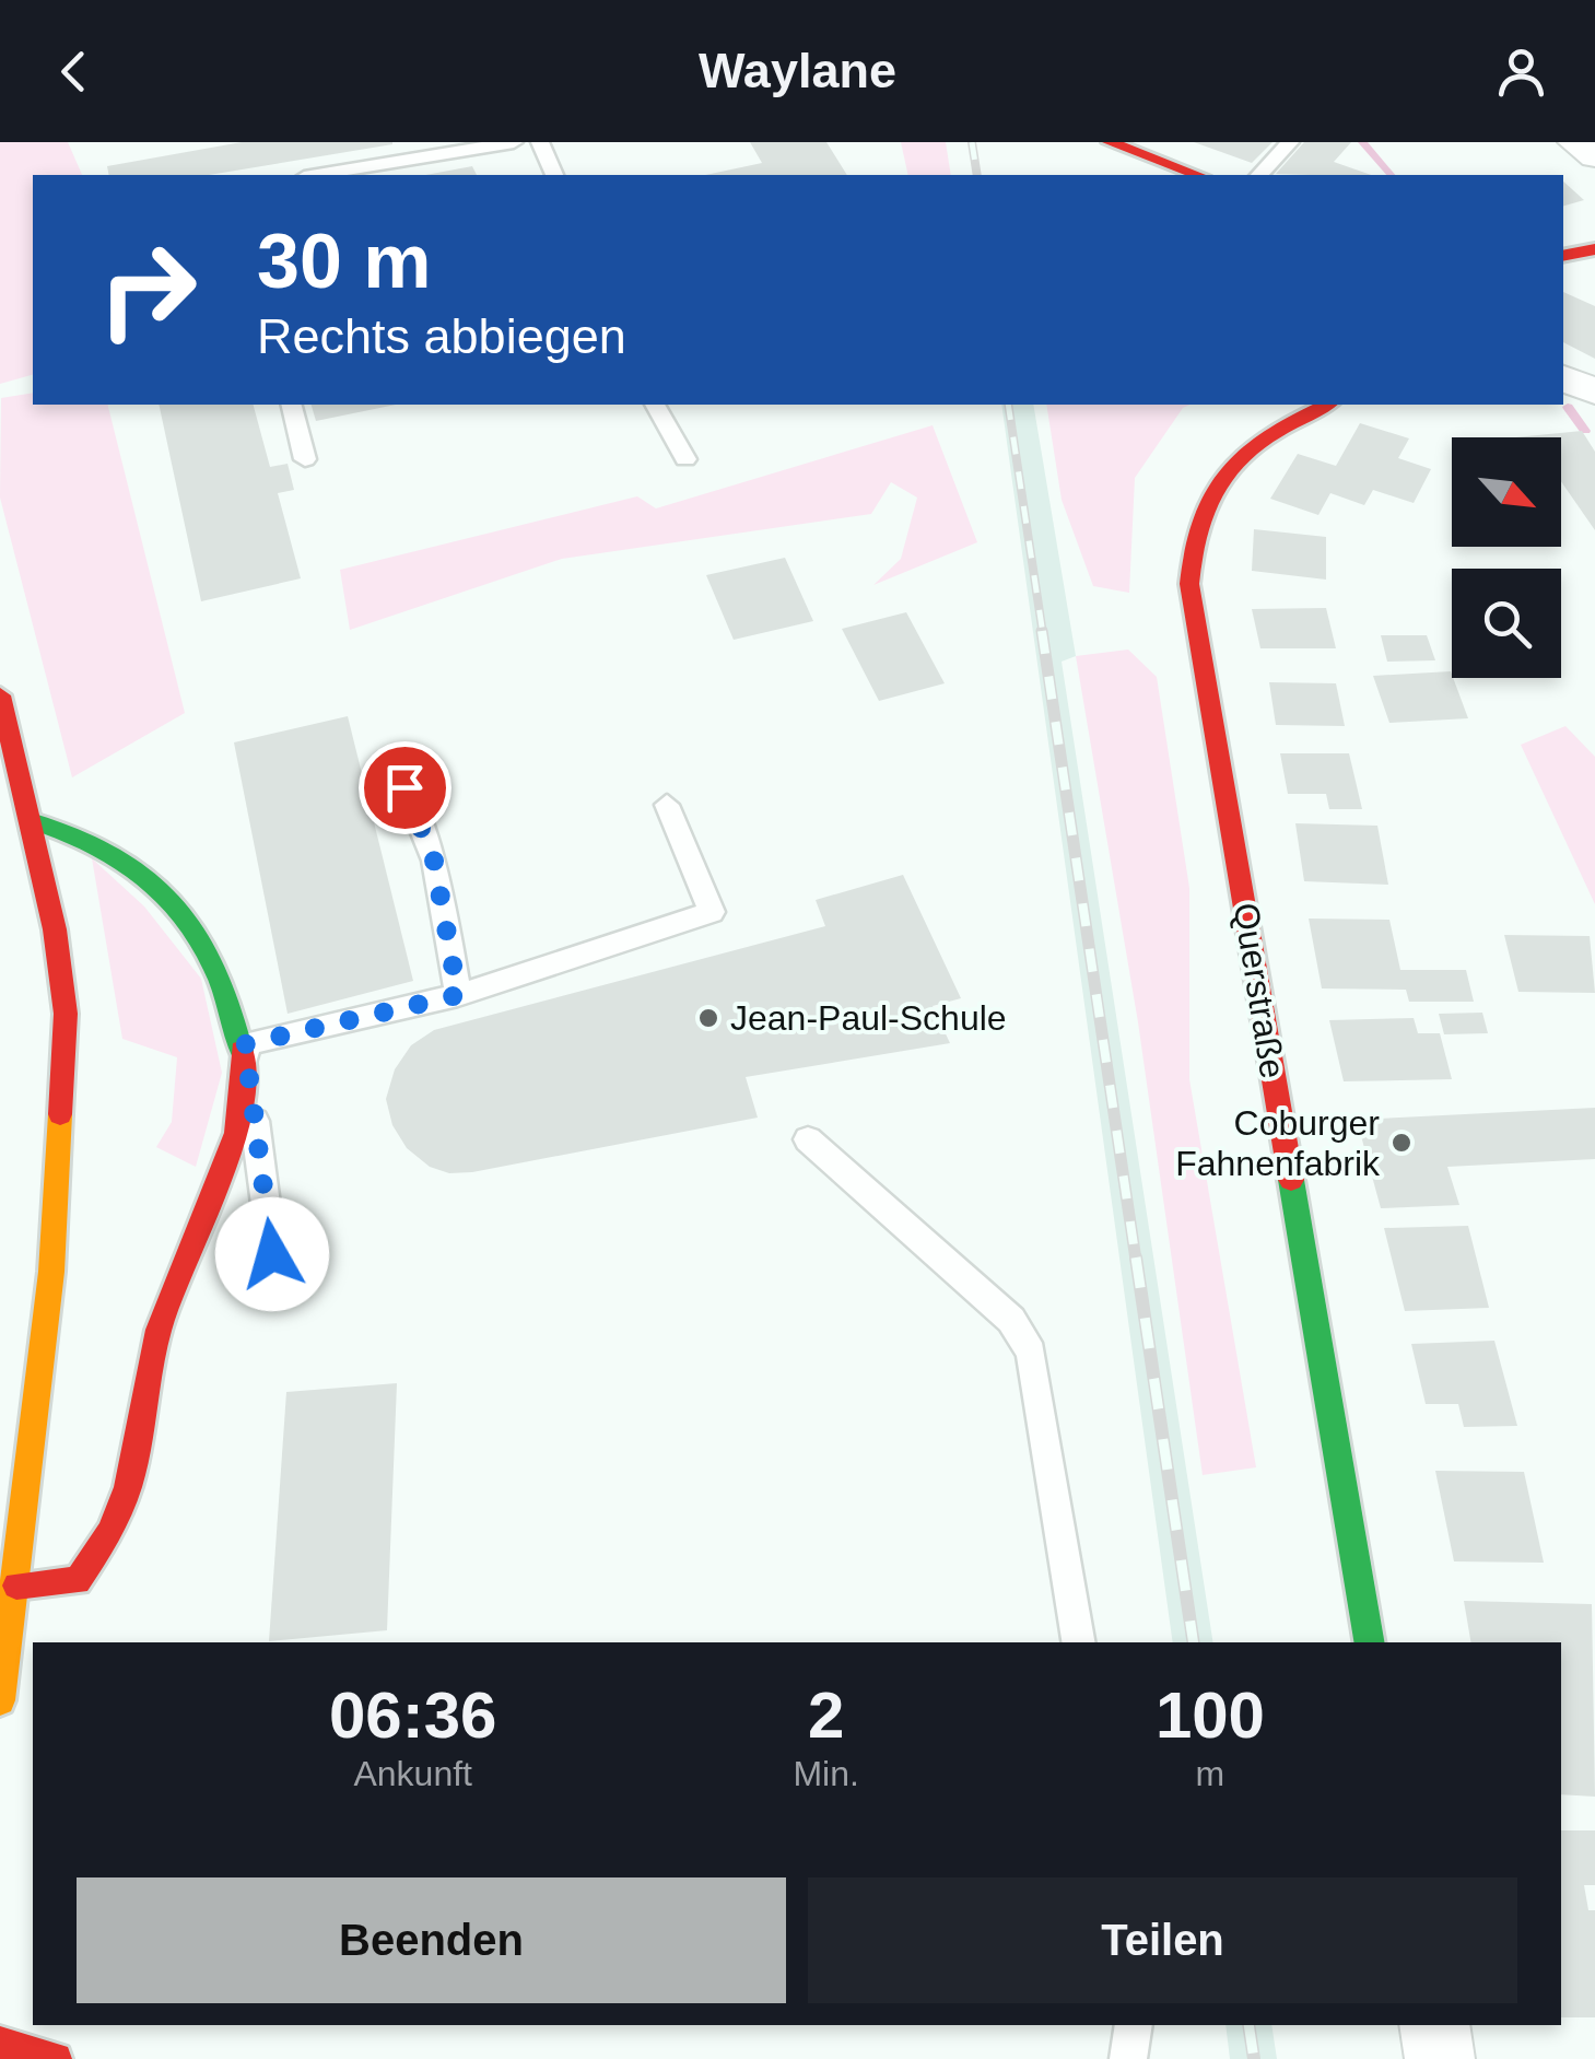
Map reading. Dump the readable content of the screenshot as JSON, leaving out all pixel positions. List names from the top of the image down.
{
  "streets": {
    "street": ["Querstraße"]
  },
  "places": ["Jean-Paul-Schule", "Coburger Fahnenfabrik"],
  "north": "bottom right",
  "page": {
    "header": "Waylane",
    "turn": ["30 m", "Rechts abbiegen"],
    "eta": [
      "06:36",
      "Ankunft",
      "2",
      "Min.",
      "100",
      "m"
    ],
    "buttons": ["Beenden", "Teilen"]
  }
}
